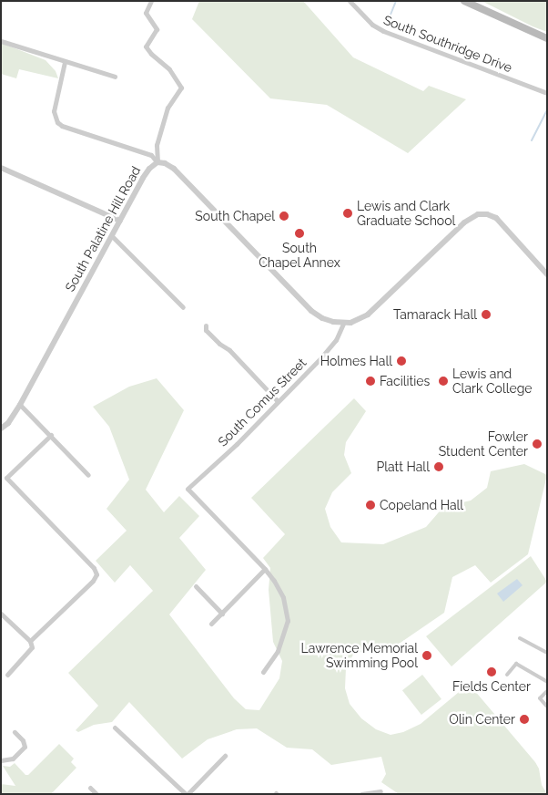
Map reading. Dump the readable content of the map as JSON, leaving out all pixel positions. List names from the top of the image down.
{
  "streets": {
    "street": ["South Southridge Drive", "South Palatine Hill Road", "South Comus Street"]
  },
  "crossings": [
    ["South Palatine Hill Road", "South Comus Street"]
  ],
  "places": [
    "Lewis and Clark Graduate School",
    "South Chapel",
    "South Chapel Annex",
    "Tamarack Hall",
    "Holmes Hall",
    "Facilities",
    "Lewis and Clark College",
    "Fowler Student Center",
    "Platt Hall",
    "Copeland Hall",
    "Lawrence Memorial Swimming Pool",
    "Fields Center",
    "Olin Center"
  ]
}
